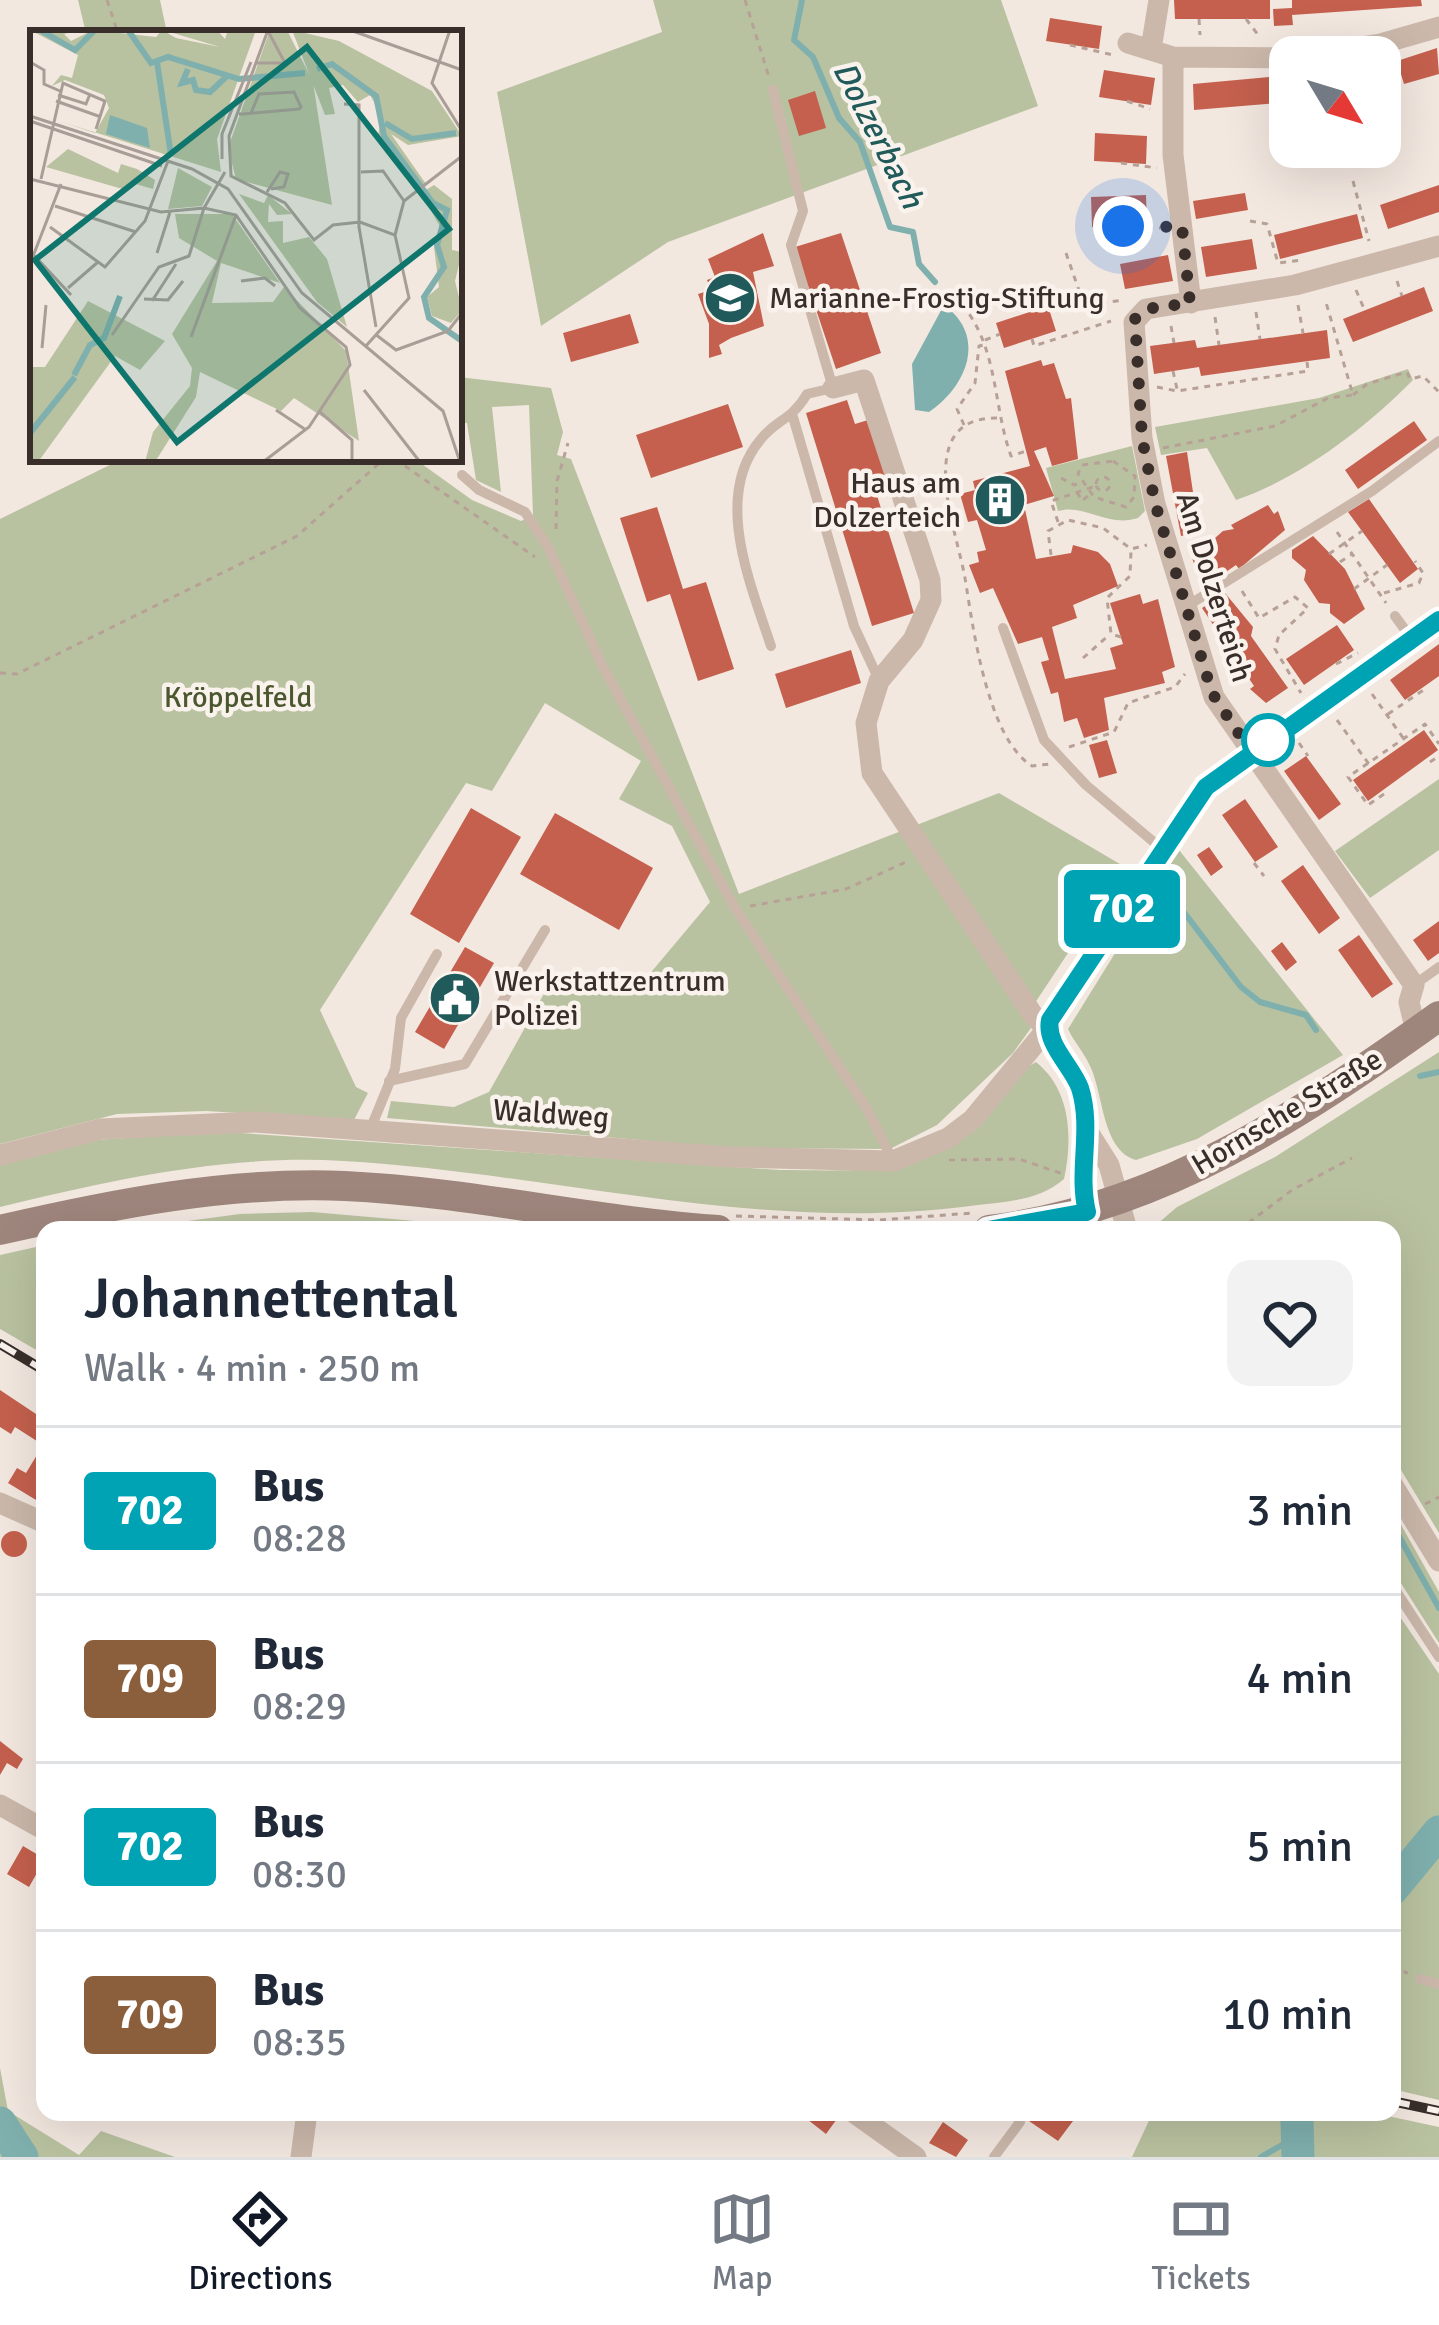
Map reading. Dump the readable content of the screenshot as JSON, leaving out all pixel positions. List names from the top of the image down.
{
  "streets": {
    "main road": ["Hornsche Straße"],
    "street": ["Am Dolzerteich", "Waldweg"]
  },
  "crossings": [
    ["Am Dolzerteich", "Waldweg"]
  ],
  "water": ["Dolzerbach"],
  "parks": ["Kröppelfeld"],
  "places": {
    "school or university": ["Marianne-Frostig-Stiftung"],
    "building": ["Haus am Dolzerteich"],
    "public building": ["Werkstattzentrum Polizei"]
  },
  "lines": ["bus line 702"],
  "north": "bottom right",
  "page": {
    "on_map": "702",
    "heading": ["Johannettental", "Walk · 4 min · 250 m"],
    "list": [
      {
        "mark": "702",
        "name": "Bus",
        "note": "08:28",
        "value": "3 min"
      },
      {
        "mark": "709",
        "name": "Bus",
        "note": "08:29",
        "value": "4 min"
      },
      {
        "mark": "702",
        "name": "Bus",
        "note": "08:30",
        "value": "5 min"
      },
      {
        "mark": "709",
        "name": "Bus",
        "note": "08:35",
        "value": "10 min"
      }
    ],
    "tabs": ["Directions", "Map", "Tickets"]
  }
}
